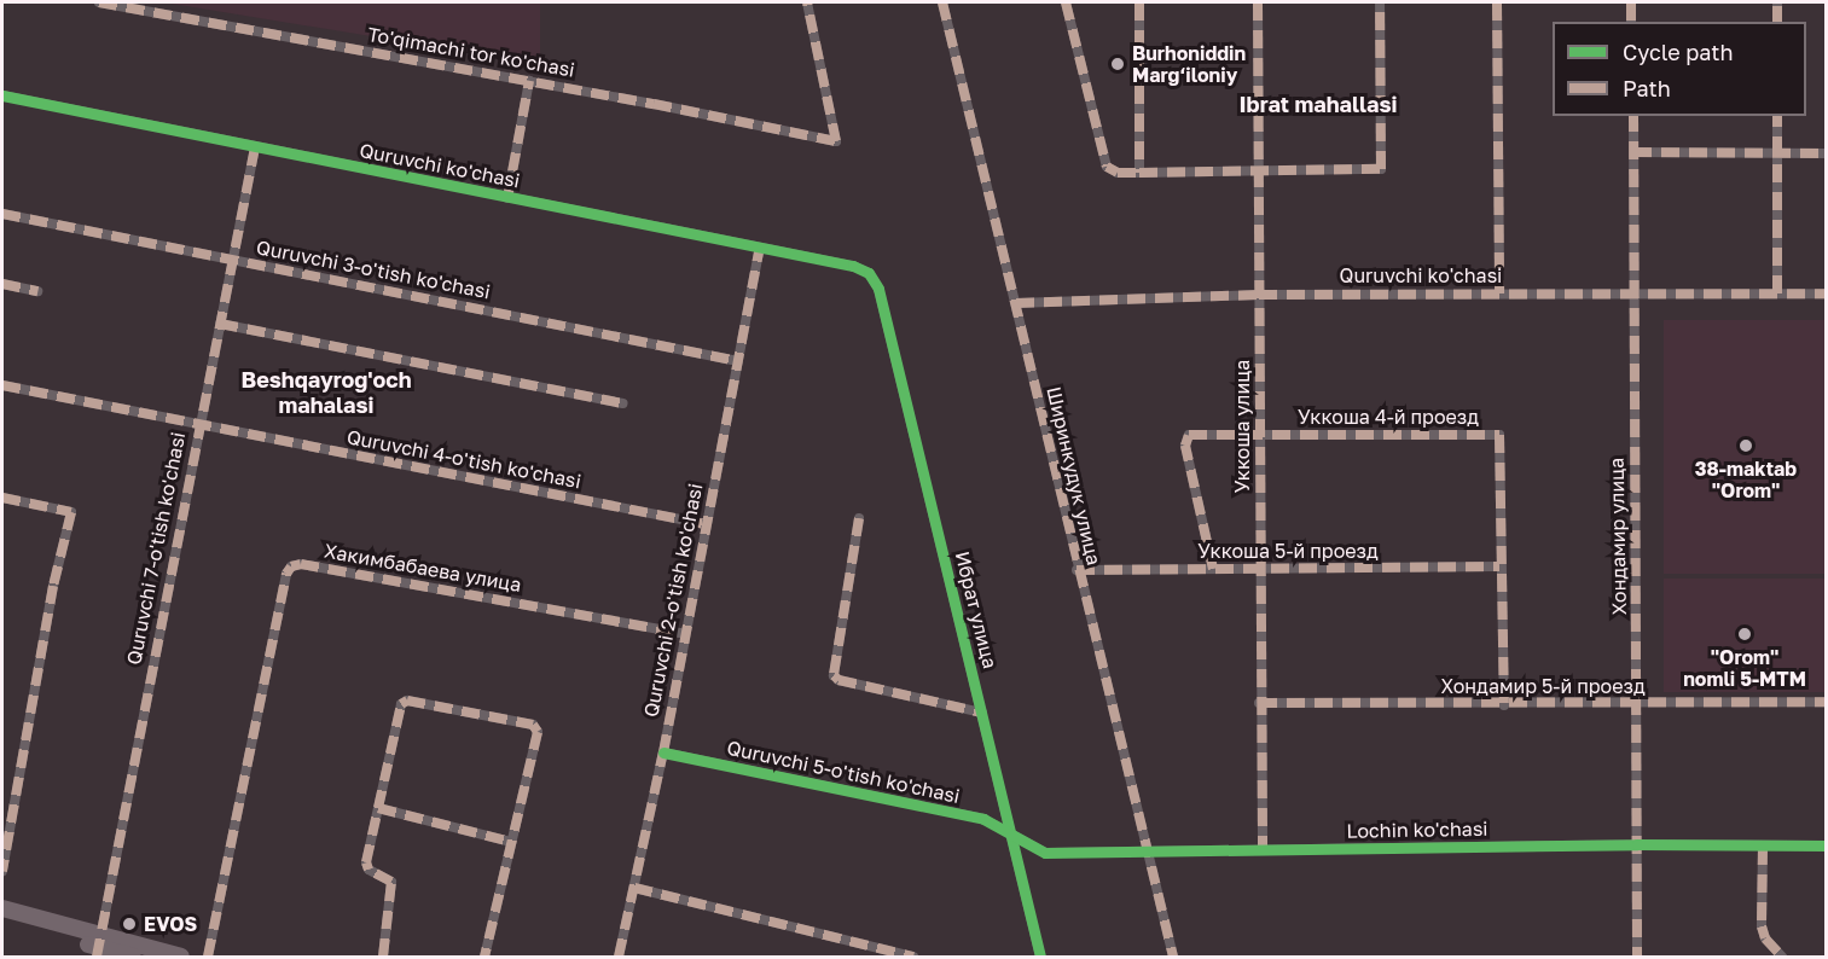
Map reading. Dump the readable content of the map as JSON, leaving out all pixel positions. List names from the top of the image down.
{
  "streets": {
    "street": [
      "To'qimachi tor ko'chasi",
      "Quruvchi ko'chasi",
      "Quruvchi 3-o'tish ko'chasi",
      "Уккоша 4-й проезд",
      "Уккоша улица",
      "Quruvchi 4-o'tish ko'chasi",
      "Ширинкудук улица",
      "Хондамир улица",
      "Quruvchi 7-o'tish ko'chasi",
      "Уккоша 5-й проезд",
      "Хакимбабаева улица",
      "Quruvchi 2-o'tish ko'chasi",
      "Ибрат улица",
      "Хондамир 5-й проезд",
      "Quruvchi 5-o'tish ko'chasi",
      "Lochin ko'chasi"
    ]
  },
  "crossings": [
    ["Quruvchi ko'chasi", "Уккоша улица"],
    ["Quruvchi ko'chasi", "Ширинкудук улица"],
    ["Quruvchi ko'chasi", "Хондамир улица"],
    ["Quruvchi ko'chasi", "Quruvchi 7-o'tish ko'chasi"],
    ["Quruvchi ko'chasi", "Quruvchi 2-o'tish ko'chasi"],
    ["Quruvchi ko'chasi", "Ибрат улица"],
    ["Quruvchi 3-o'tish ko'chasi", "Quruvchi 7-o'tish ko'chasi"],
    ["Quruvchi 3-o'tish ko'chasi", "Quruvchi 2-o'tish ko'chasi"],
    ["Уккоша 4-й проезд", "Уккоша улица"],
    ["Уккоша 4-й проезд", "Уккоша 5-й проезд"],
    ["Уккоша 4-й проезд", "Хондамир 5-й проезд"],
    ["Уккоша улица", "Уккоша 5-й проезд"],
    ["Уккоша улица", "Хондамир 5-й проезд"],
    ["Уккоша улица", "Lochin ko'chasi"],
    ["Quruvchi 4-o'tish ko'chasi", "Quruvchi 7-o'tish ko'chasi"],
    ["Quruvchi 4-o'tish ko'chasi", "Quruvchi 2-o'tish ko'chasi"],
    ["Ширинкудук улица", "Уккоша 5-й проезд"],
    ["Ширинкудук улица", "Lochin ko'chasi"],
    ["Хондамир улица", "Хондамир 5-й проезд"],
    ["Хондамир улица", "Lochin ko'chasi"],
    ["Хакимбабаева улица", "Quruvchi 2-o'tish ko'chasi"],
    ["Quruvchi 2-o'tish ko'chasi", "Quruvchi 5-o'tish ko'chasi"],
    ["Ибрат улица", "Quruvchi 5-o'tish ko'chasi"],
    ["Ибрат улица", "Lochin ko'chasi"],
    ["Quruvchi 5-o'tish ko'chasi", "Lochin ko'chasi"]
  ],
  "districts": ["Ibrat mahallasi", "Beshqayrog'och mahalasi"],
  "places": [
    "Burhoniddin Marg‘iloniy",
    "38-maktab \"Orom\"",
    "\"Orom\" nomli 5-MTM",
    "EVOS"
  ],
  "legend": ["Cycle path", "Path"]
}
